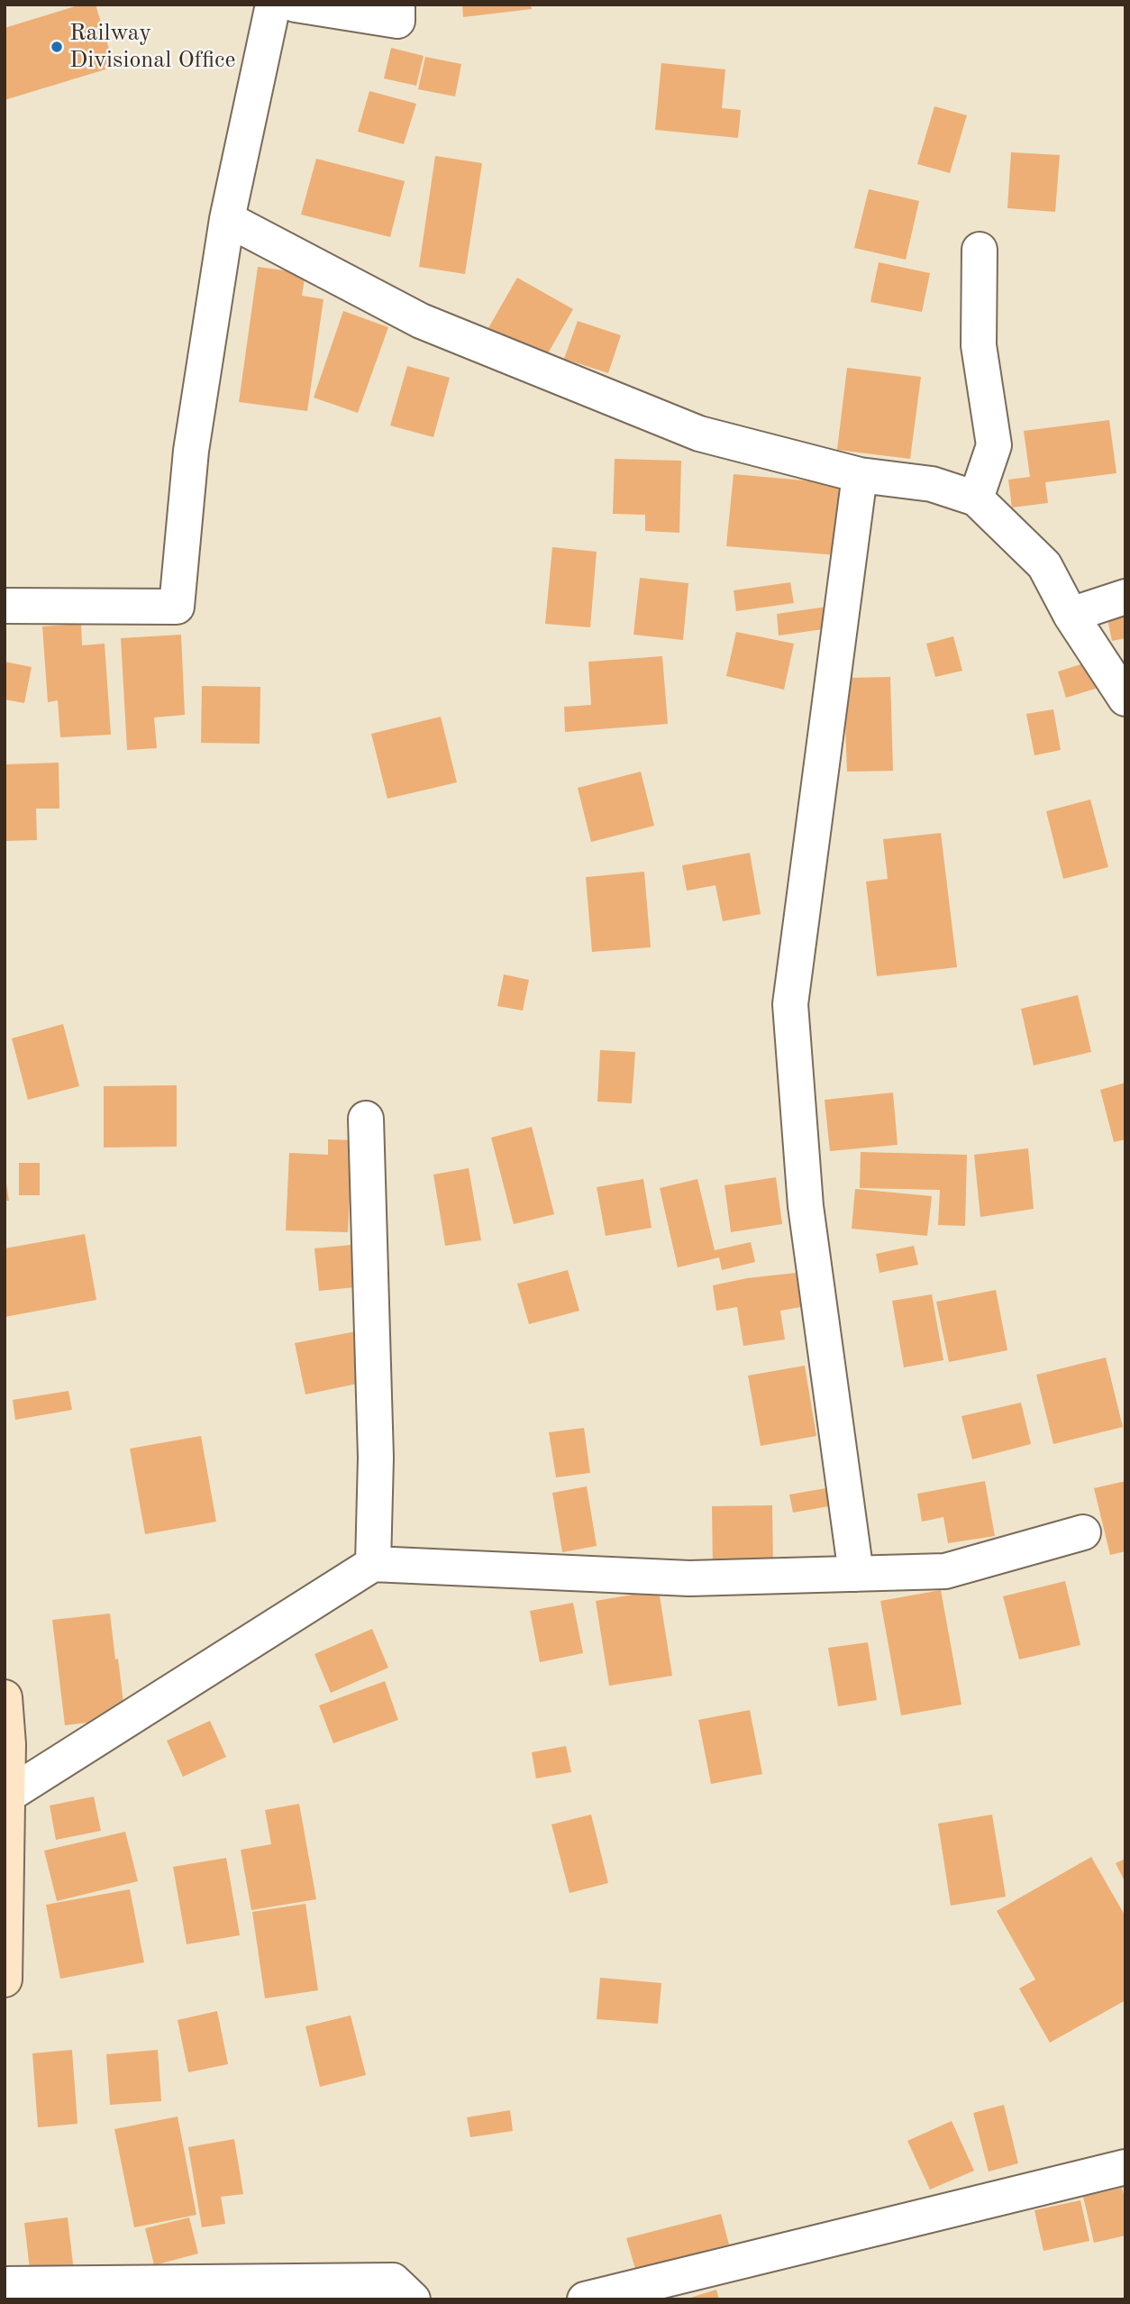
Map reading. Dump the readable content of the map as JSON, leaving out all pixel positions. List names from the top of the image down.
{
  "places": ["Railway Divisional Office"]
}
